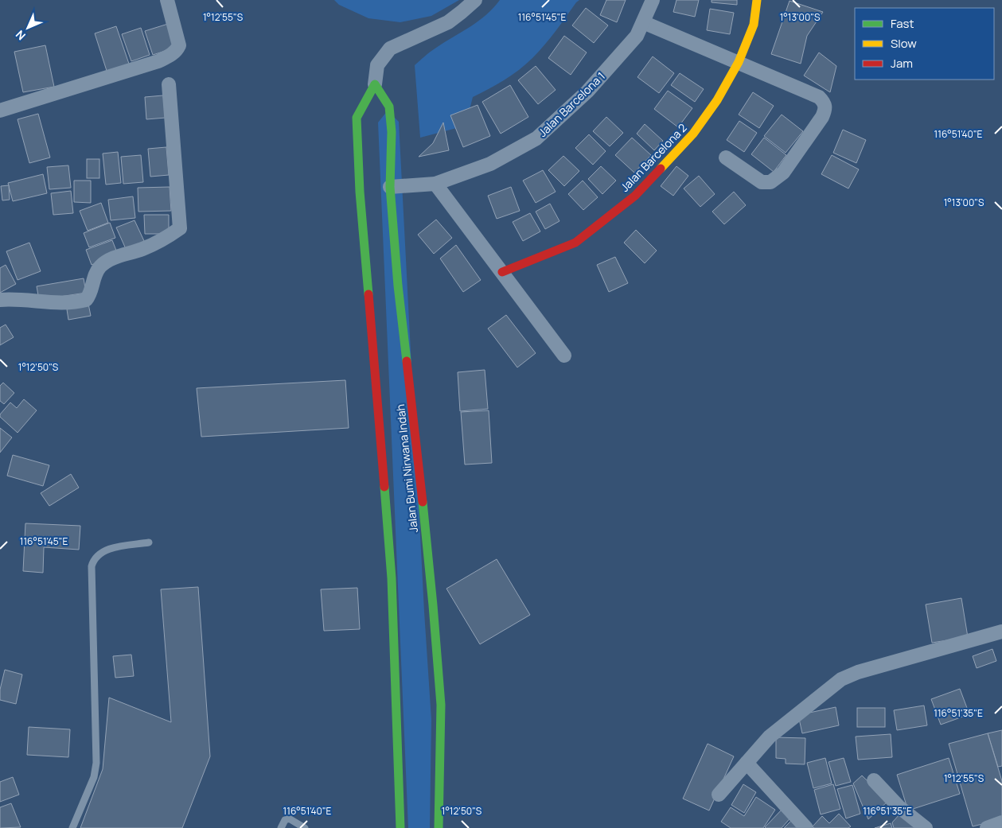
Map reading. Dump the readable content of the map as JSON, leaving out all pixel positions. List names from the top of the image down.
{
  "streets": {
    "street": ["Jalan Barcelona 1", "Jalan Barcelona 2", "Jalan Bumi Nirwana Indah"]
  },
  "crossings": [
    ["Jalan Barcelona 1", "Jalan Bumi Nirwana Indah"]
  ],
  "legend": ["Fast", "Slow", "Jam"],
  "north": "bottom left",
  "coordinates": [
    "1°12'55\"S",
    "116°51'45\"E",
    "1°13'00\"S",
    "116°51'40\"E",
    "1°12'50\"S",
    "116°51'35\"E"
  ]
}
